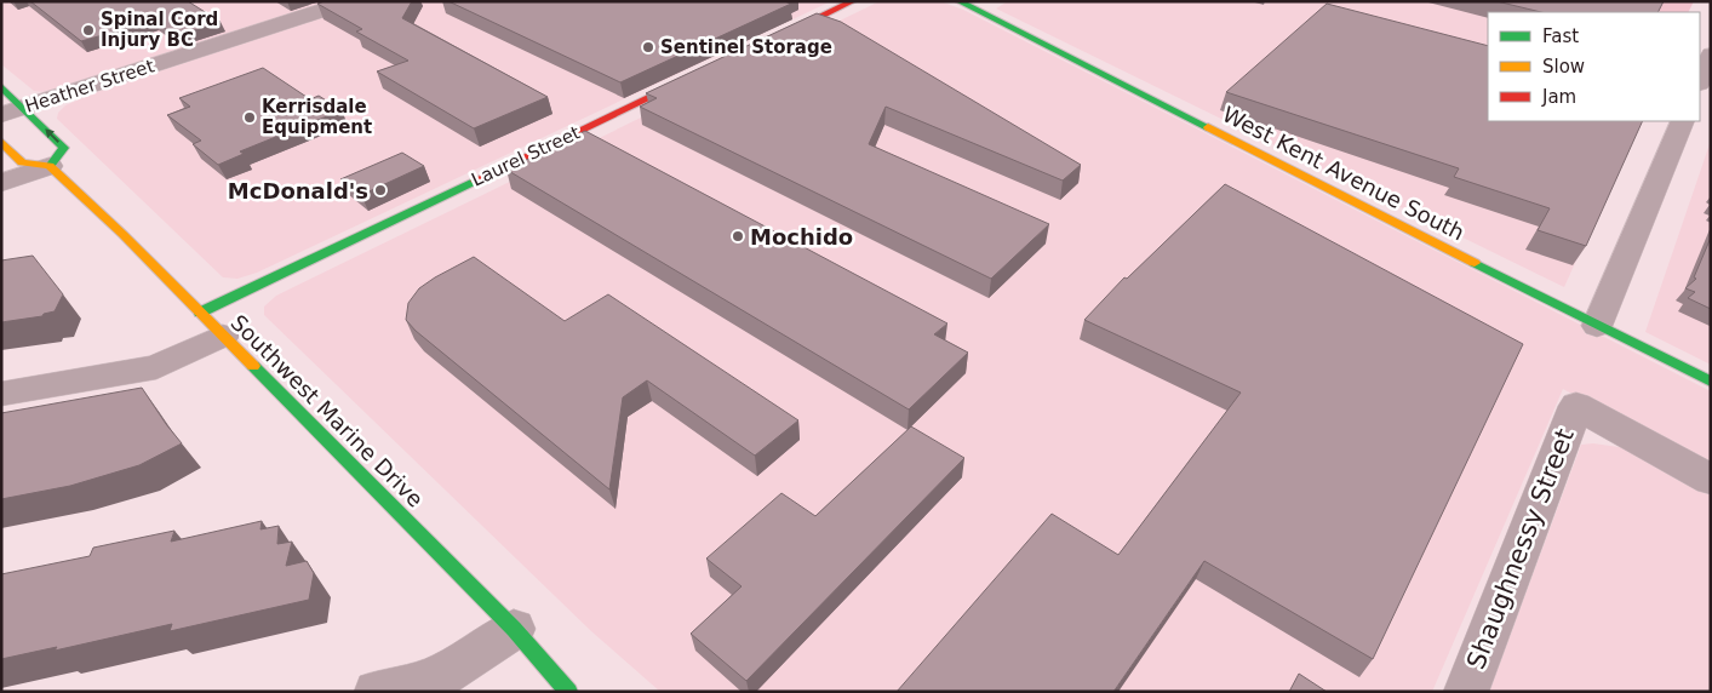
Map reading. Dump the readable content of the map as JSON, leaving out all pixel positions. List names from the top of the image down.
{
  "streets": {
    "street": [
      "Heather Street",
      "Laurel Street",
      "West Kent Avenue South",
      "Southwest Marine Drive",
      "Shaughnessy Street"
    ]
  },
  "crossings": [
    ["Laurel Street", "Southwest Marine Drive"]
  ],
  "places": [
    "Spinal Cord Injury BC",
    "Sentinel Storage",
    "Kerrisdale Equipment",
    "McDonald's",
    "Mochido"
  ],
  "legend": ["Fast", "Slow", "Jam"]
}
